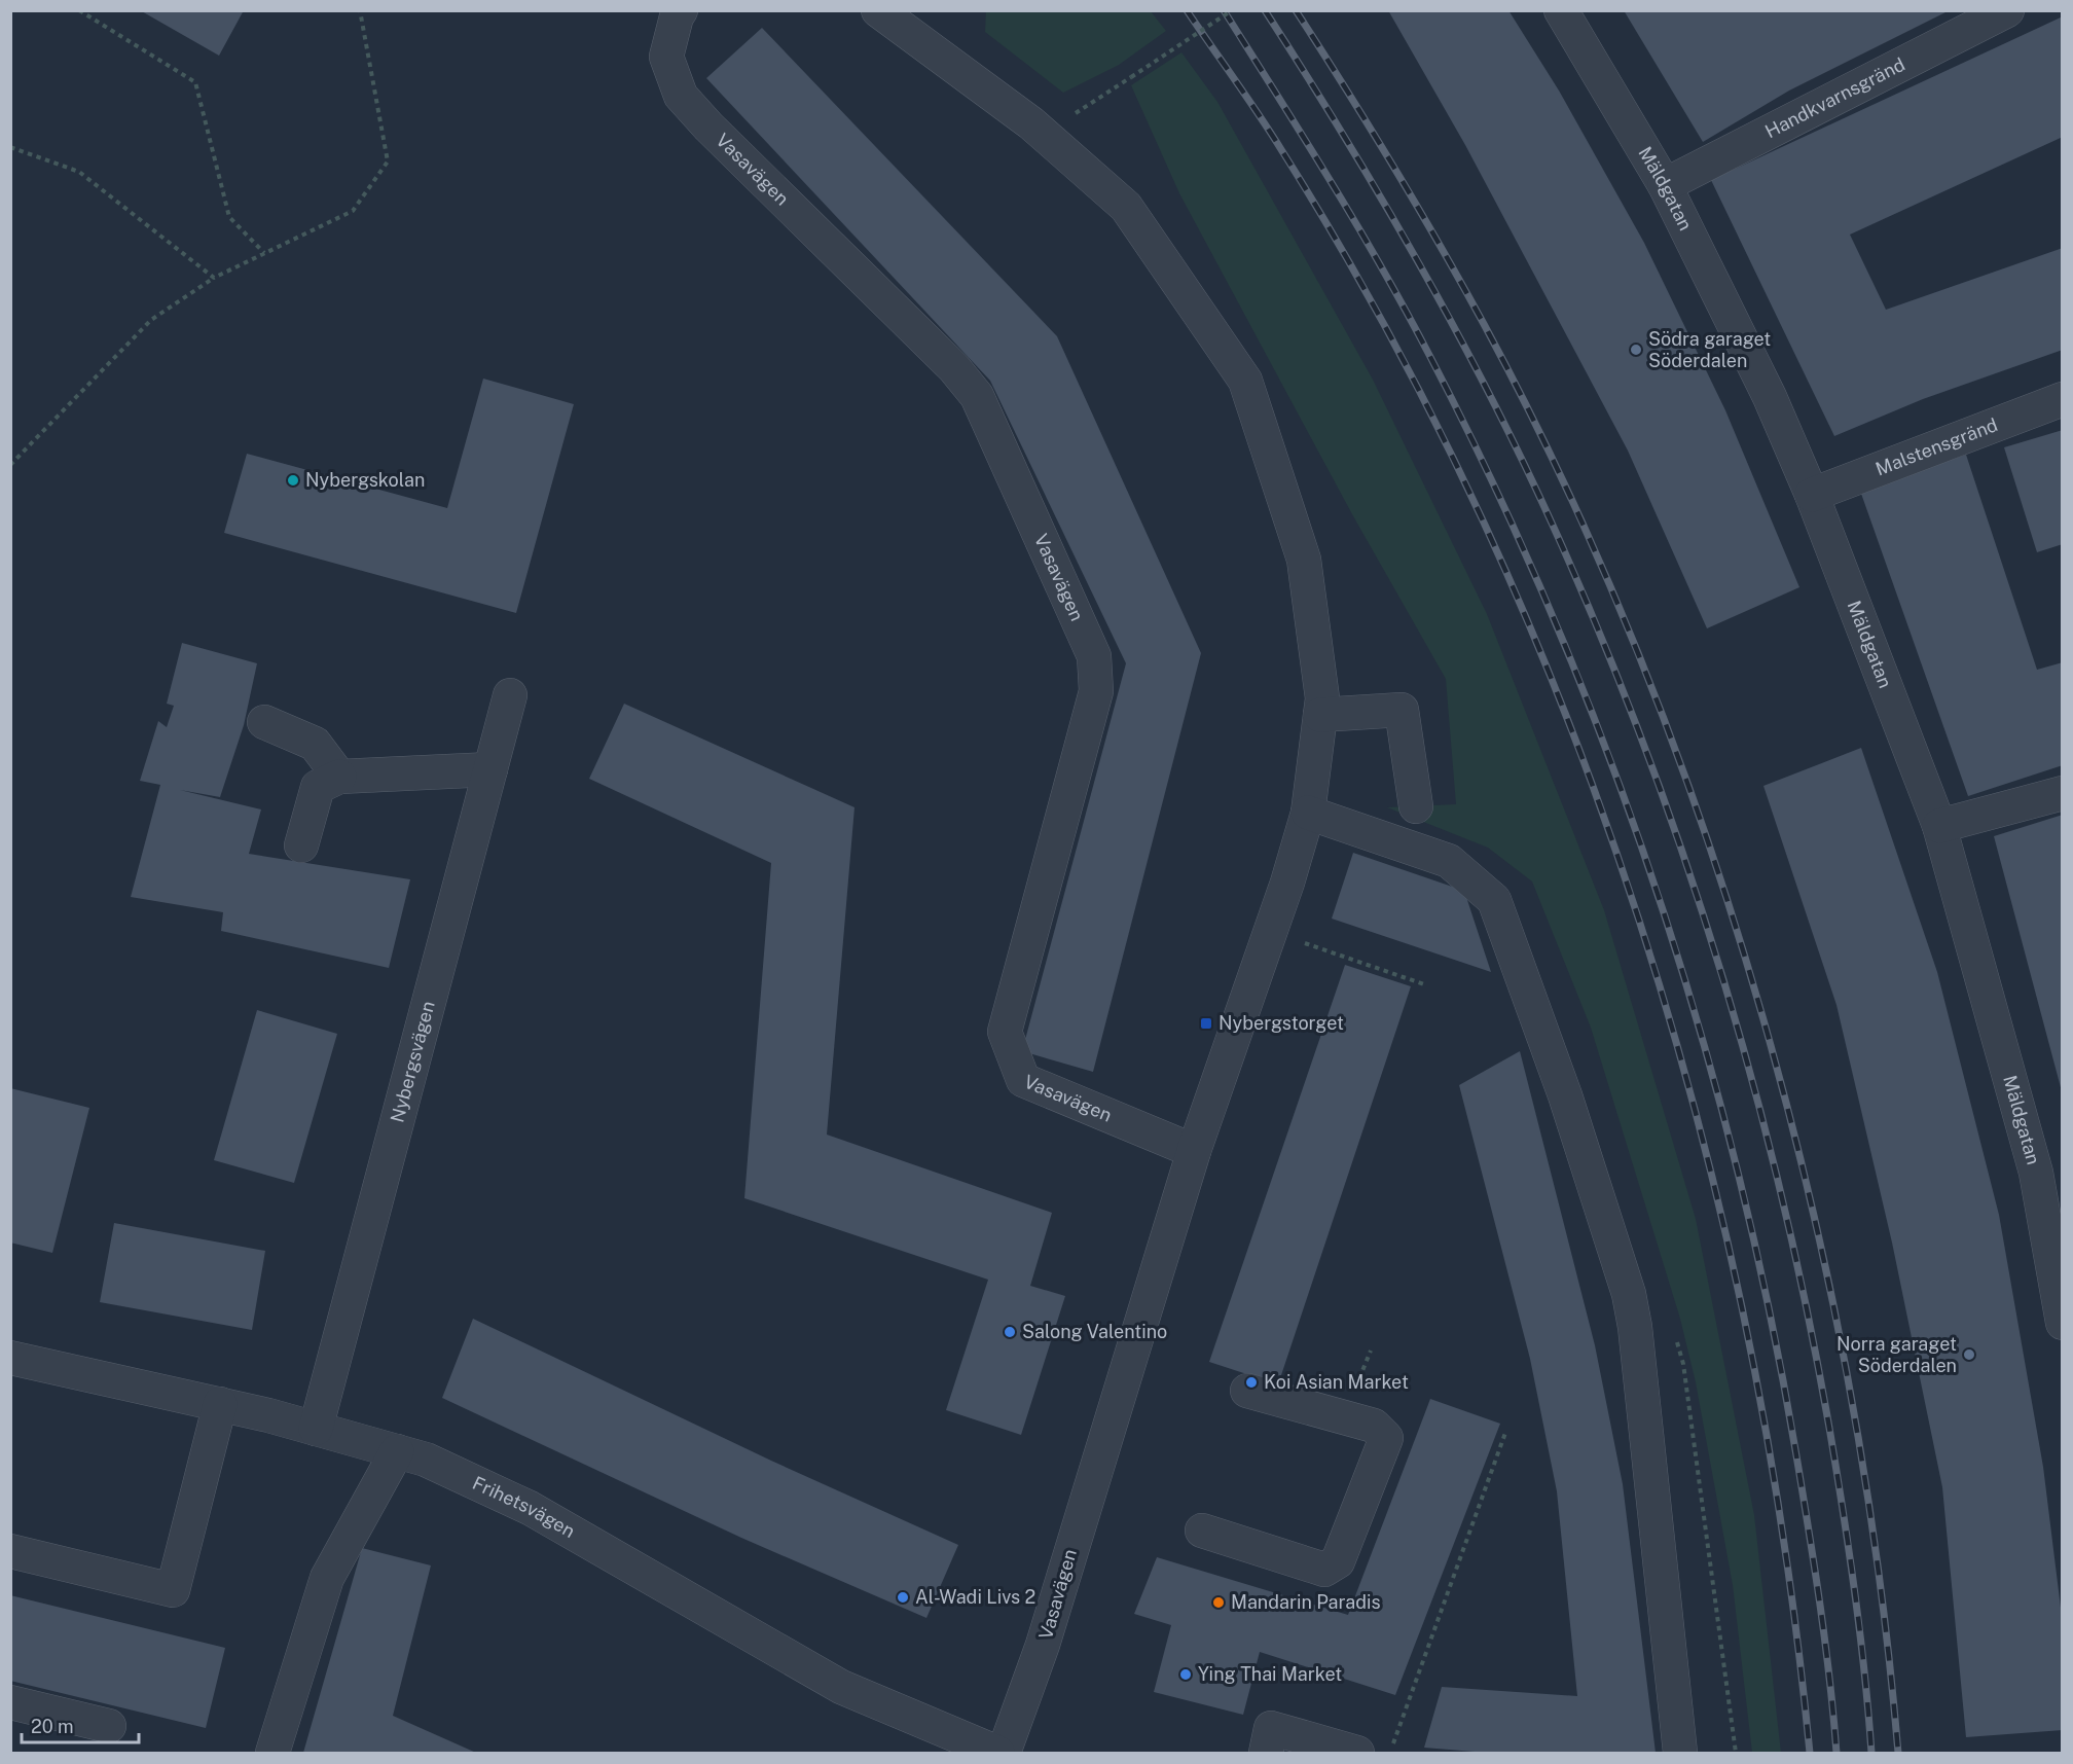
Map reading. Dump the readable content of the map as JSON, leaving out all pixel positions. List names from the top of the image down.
{
  "streets": {
    "street": [
      "Handkvarnsgränd",
      "Vasavägen",
      "Mäldgatan",
      "Malstensgränd",
      "Nybergsvägen",
      "Frihetsvägen"
    ]
  },
  "crossings": [
    ["Handkvarnsgränd", "Mäldgatan"],
    ["Mäldgatan", "Malstensgränd"],
    ["Nybergsvägen", "Frihetsvägen"]
  ],
  "places": {
    "other": [
      "Södra garaget Söderdalen",
      "Nybergskolan",
      "Salong Valentino",
      "Norra garaget Söderdalen",
      "Koi Asian Market",
      "Al-Wadi Livs 2",
      "Mandarin Paradis",
      "Ying Thai Market"
    ],
    "transit": ["Nybergstorget"]
  },
  "scale_bar": "20 m"
}
